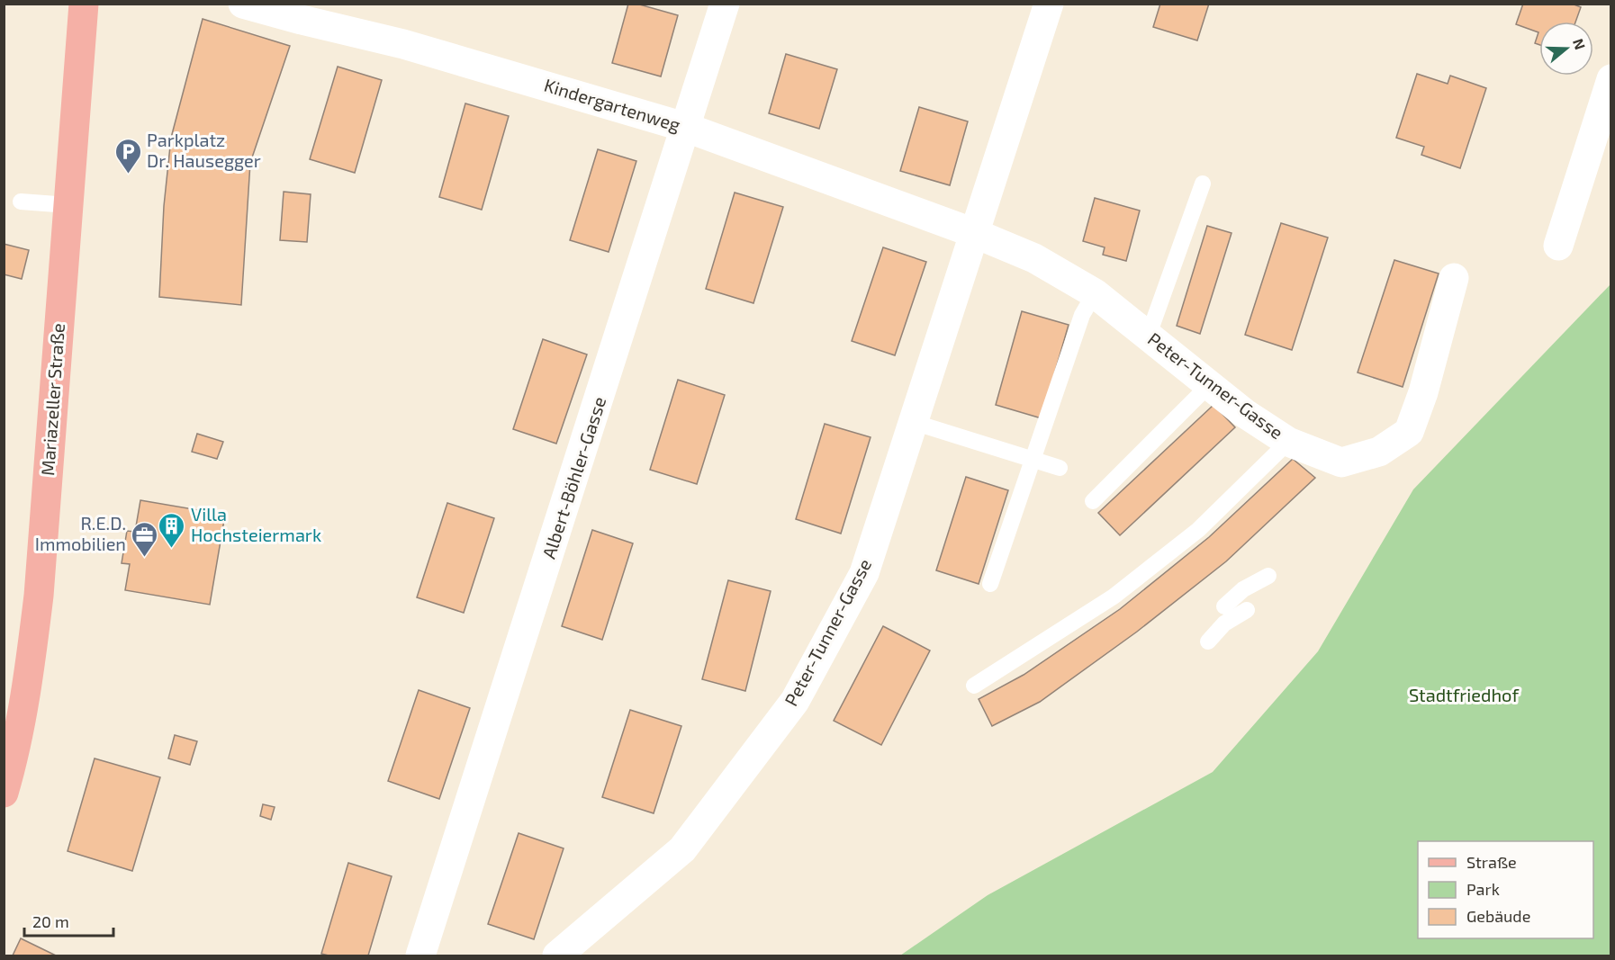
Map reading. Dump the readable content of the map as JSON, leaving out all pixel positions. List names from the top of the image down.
{
  "streets": {
    "main road": ["Mariazeller Straße"],
    "street": ["Kindergartenweg", "Peter-Tunner-Gasse", "Albert-Böhler-Gasse"]
  },
  "crossings": [
    ["Kindergartenweg", "Peter-Tunner-Gasse"],
    ["Kindergartenweg", "Albert-Böhler-Gasse"]
  ],
  "parks": ["Stadtfriedhof"],
  "places": {
    "parking": ["Parkplatz Dr. Hausegger"],
    "building": ["Villa Hochsteiermark"],
    "office": ["R.E.D. Immobilien"]
  },
  "legend": ["Straße", "Park", "Gebäude"],
  "scale_bar": "20 m",
  "north": "right"
}
